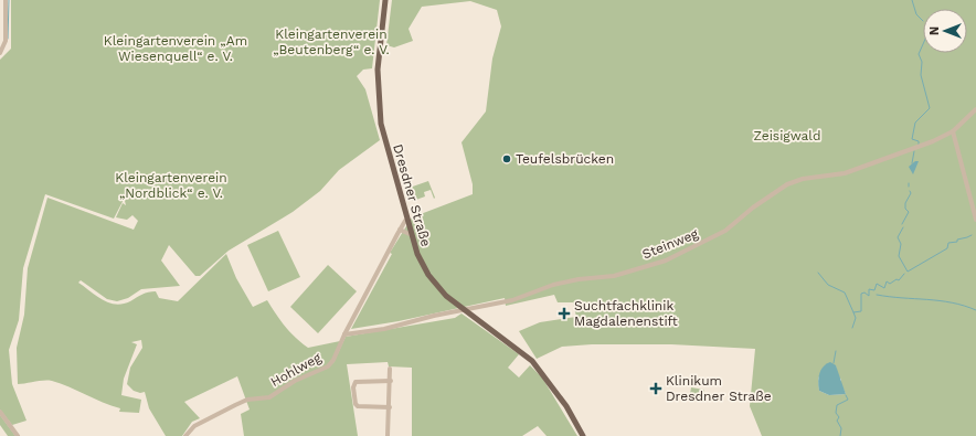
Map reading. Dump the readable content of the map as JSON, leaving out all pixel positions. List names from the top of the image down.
{
  "streets": {
    "main road": ["Dresdner Straße"],
    "street": ["Steinweg", "Hohlweg"]
  },
  "crossings": [
    ["Dresdner Straße", "Steinweg"],
    ["Dresdner Straße", "Hohlweg"],
    ["Steinweg", "Hohlweg"]
  ],
  "parks": [
    "Kleingartenverein „Beutenberg“ e. V.",
    "Kleingartenverein „Am Wiesenquell“ e. V.",
    "Zeisigwald",
    "Kleingartenverein „Nordblick“ e. V."
  ],
  "places": {
    "other": ["Teufelsbrücken"],
    "health": ["Suchtfachklinik Magdalenenstift", "Klinikum Dresdner Straße"]
  },
  "north": "left"
}
